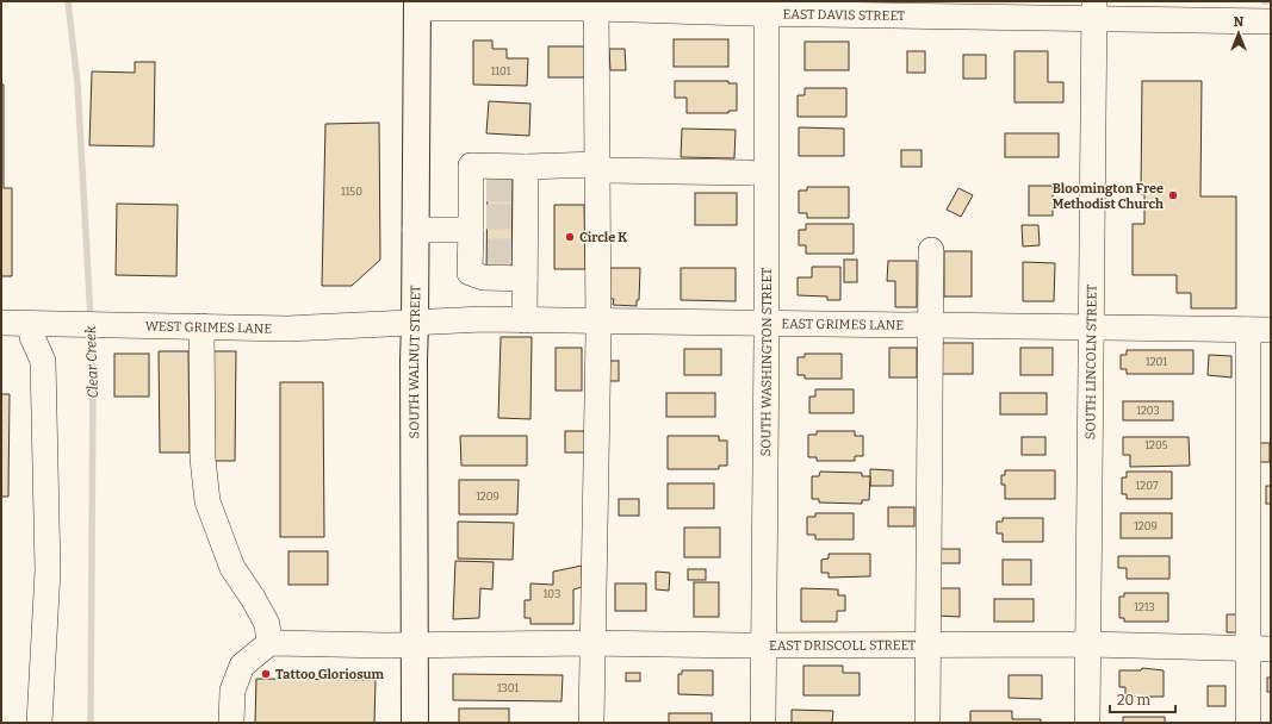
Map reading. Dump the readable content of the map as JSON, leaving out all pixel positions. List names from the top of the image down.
{
  "streets": {
    "main road": ["SOUTH WALNUT STREET"],
    "street": [
      "EAST DAVIS STREET",
      "EAST GRIMES LANE",
      "WEST GRIMES LANE",
      "SOUTH WASHINGTON STREET",
      "SOUTH LINCOLN STREET",
      "EAST DRISCOLL STREET"
    ]
  },
  "crossings": [
    ["EAST DAVIS STREET", "SOUTH WALNUT STREET"],
    ["EAST DAVIS STREET", "SOUTH WASHINGTON STREET"],
    ["EAST DAVIS STREET", "SOUTH LINCOLN STREET"],
    ["EAST GRIMES LANE", "WEST GRIMES LANE"],
    ["EAST GRIMES LANE", "SOUTH WALNUT STREET"],
    ["EAST GRIMES LANE", "SOUTH WASHINGTON STREET"],
    ["EAST GRIMES LANE", "SOUTH LINCOLN STREET"],
    ["WEST GRIMES LANE", "SOUTH WALNUT STREET"],
    ["SOUTH WALNUT STREET", "EAST DRISCOLL STREET"],
    ["SOUTH WASHINGTON STREET", "EAST DRISCOLL STREET"],
    ["SOUTH LINCOLN STREET", "EAST DRISCOLL STREET"]
  ],
  "water": ["Clear Creek"],
  "places": ["Bloomington Free Methodist Church", "Circle K", "Tattoo Gloriosum"],
  "house_numbers": [
    "1101",
    "1150",
    "1201",
    "1203",
    "1205",
    "1207",
    "1209",
    "1209",
    "103",
    "1213",
    "1301"
  ],
  "scale_bar": "20 m",
  "north": "top"
}
